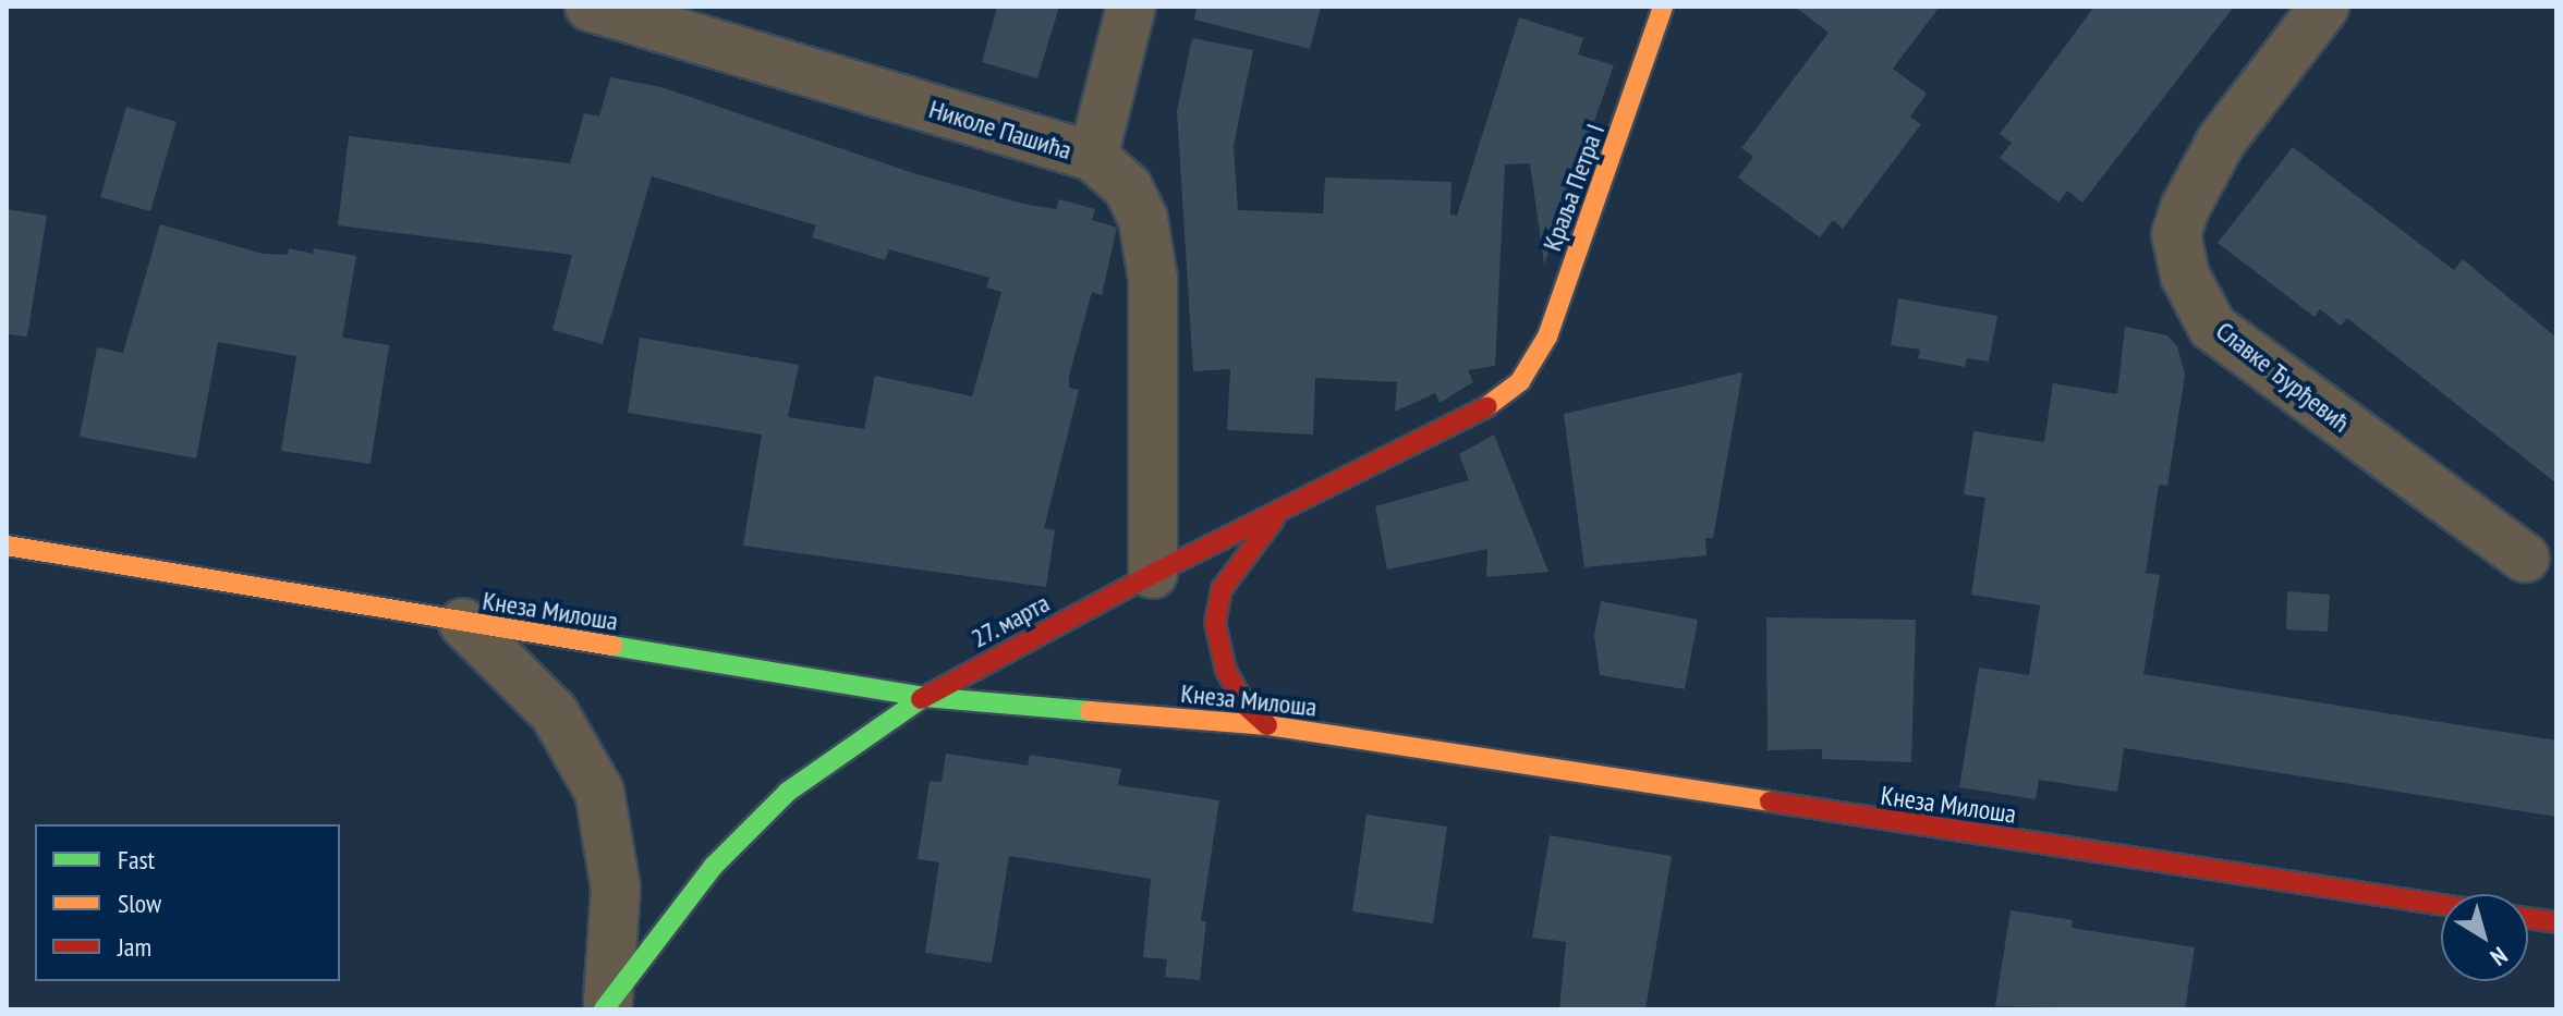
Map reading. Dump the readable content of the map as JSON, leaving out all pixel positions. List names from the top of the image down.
{
  "streets": {
    "main road": ["Краља Петра I", "Кнеза Милоша", "27. марта"],
    "street": ["Николе Пашића", "Славке Ђурђевић"]
  },
  "crossings": [
    ["Николе Пашића", "27. марта"],
    ["Краља Петра I", "27. марта"],
    ["Кнеза Милоша", "27. марта"]
  ],
  "legend": ["Fast", "Slow", "Jam"],
  "north": "bottom right"
}
